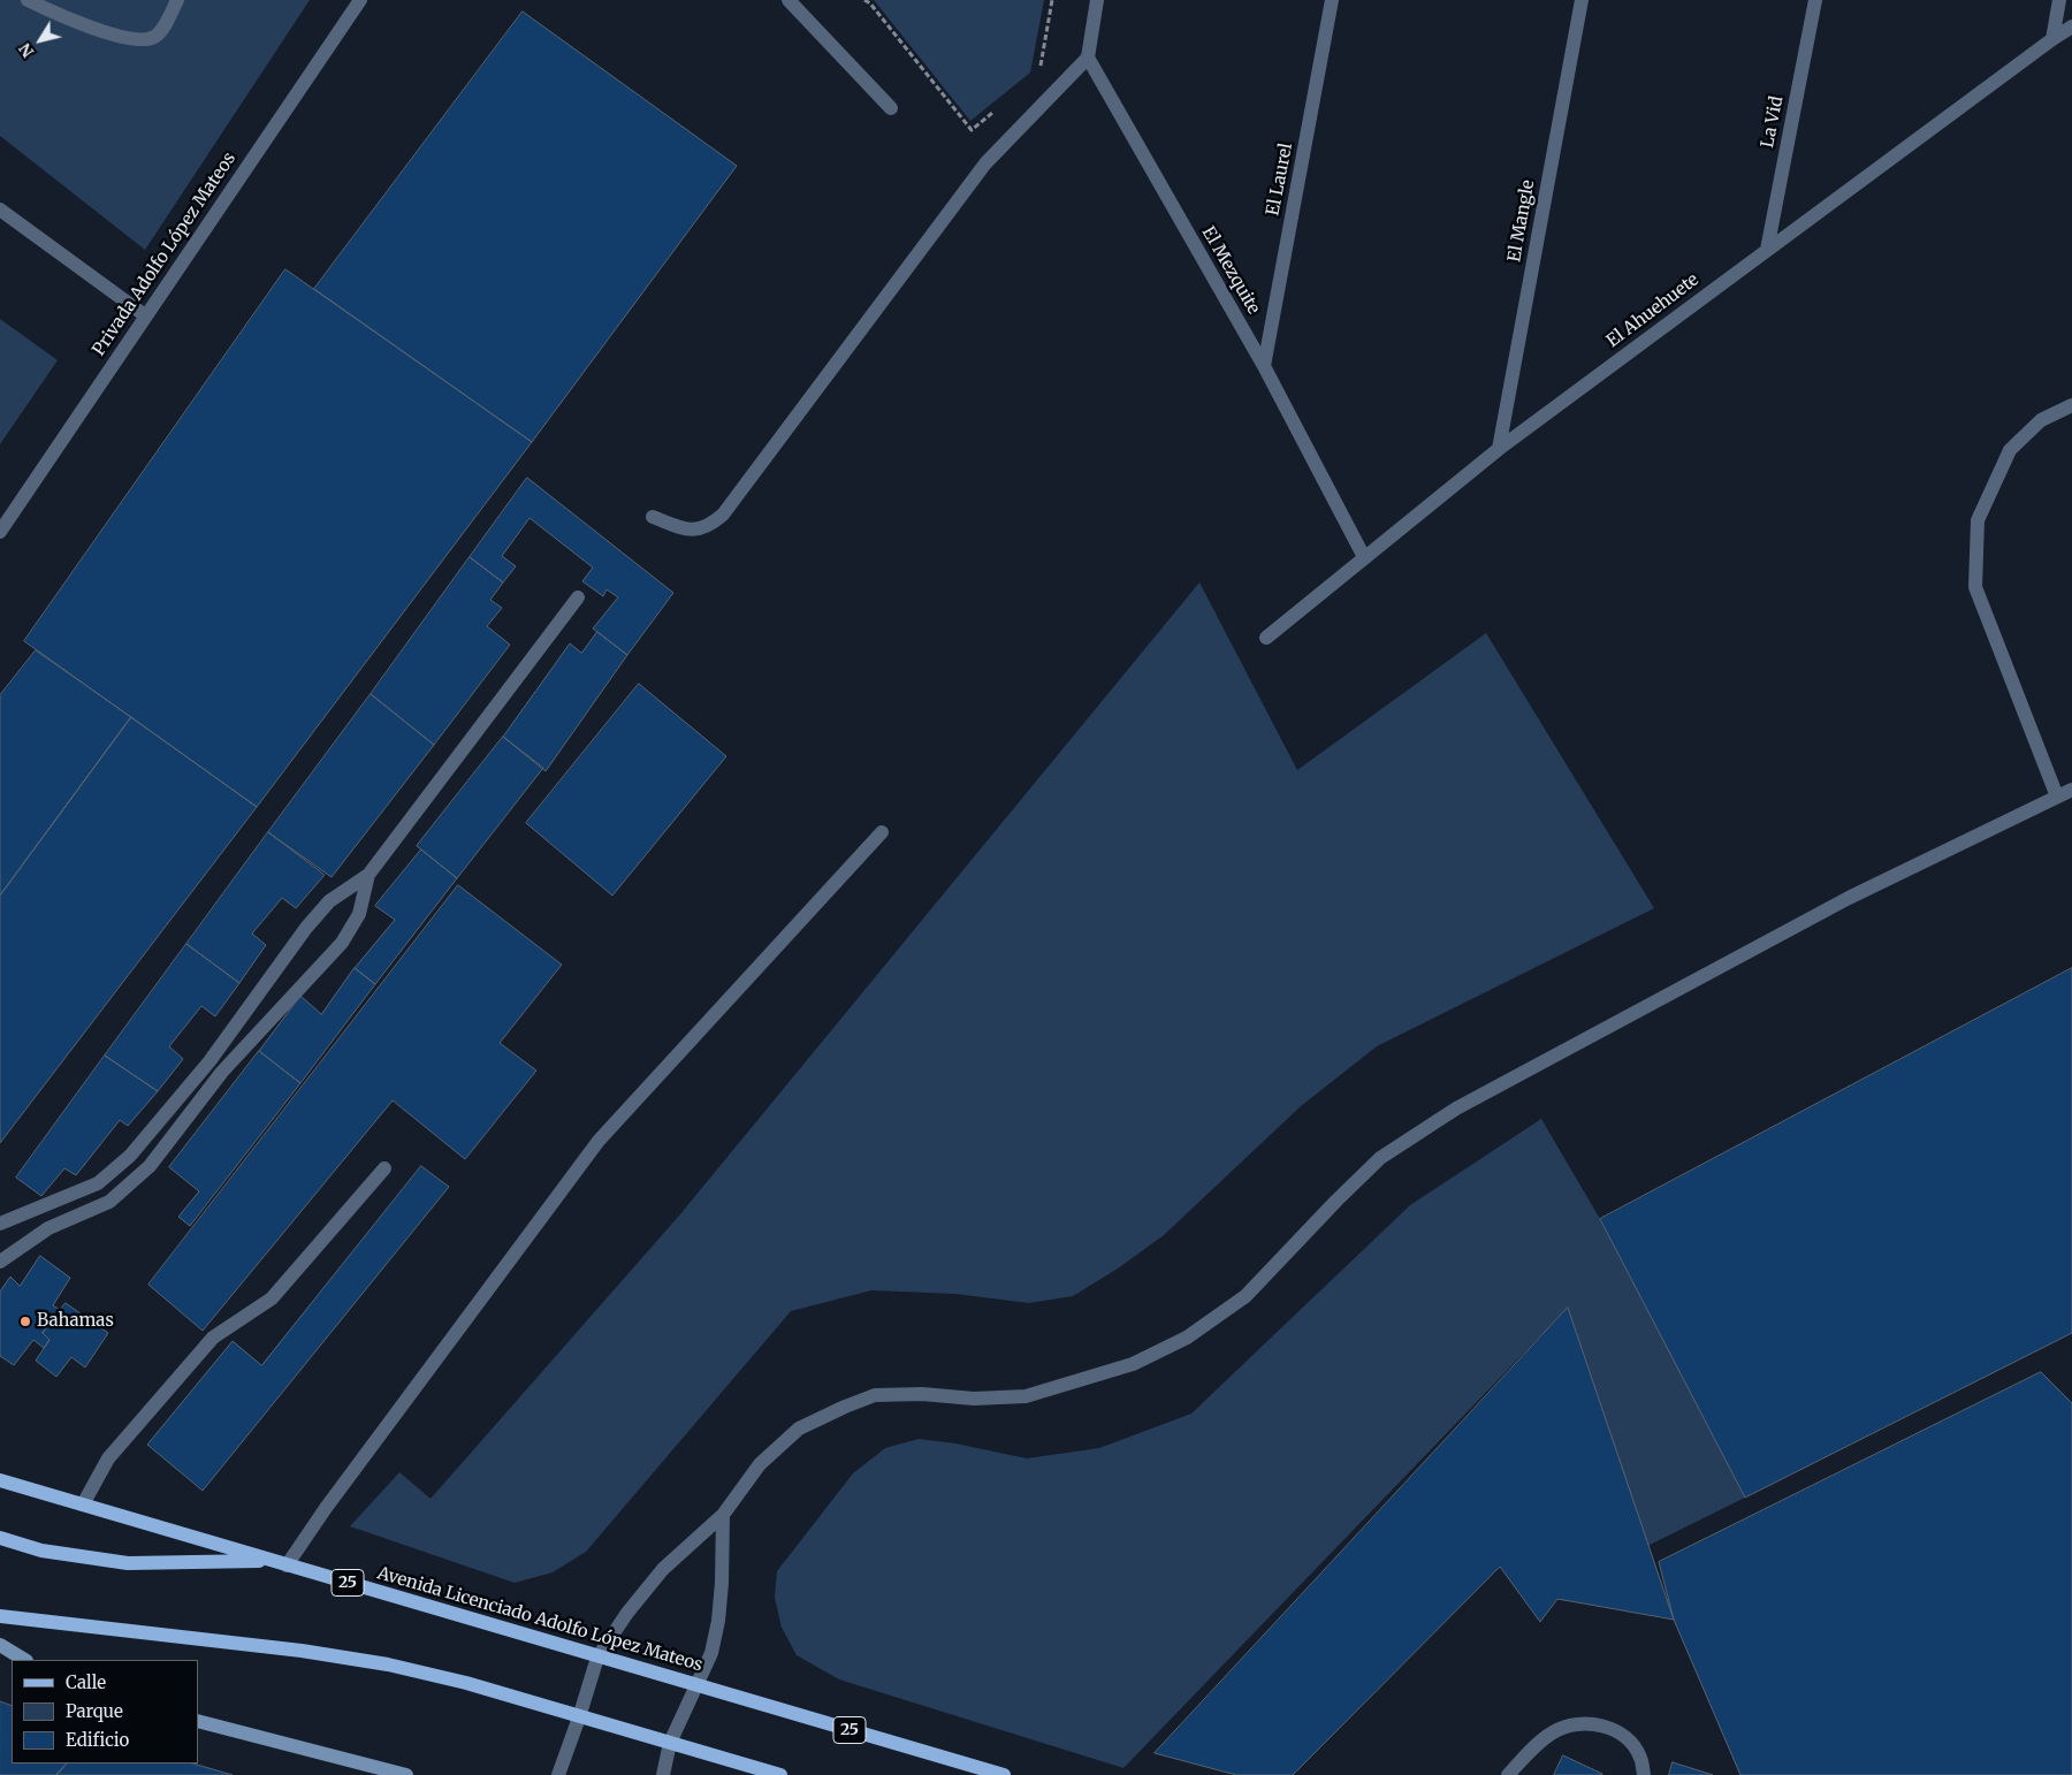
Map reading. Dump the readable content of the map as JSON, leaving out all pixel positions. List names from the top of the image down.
{
  "streets": {
    "main road": ["25", "Avenida Licenciado Adolfo López Mateos"],
    "street": [
      "La Vid",
      "El Laurel",
      "El Mangle",
      "Privada Adolfo López Mateos",
      "El Mezquite",
      "El Ahuehuete"
    ]
  },
  "crossings": [
    ["La Vid", "El Ahuehuete"],
    ["El Laurel", "El Mezquite"],
    ["El Mangle", "El Ahuehuete"],
    ["El Mezquite", "El Ahuehuete"]
  ],
  "places": ["Bahamas"],
  "legend": ["Calle", "Parque", "Edificio"],
  "north": "bottom left"
}
